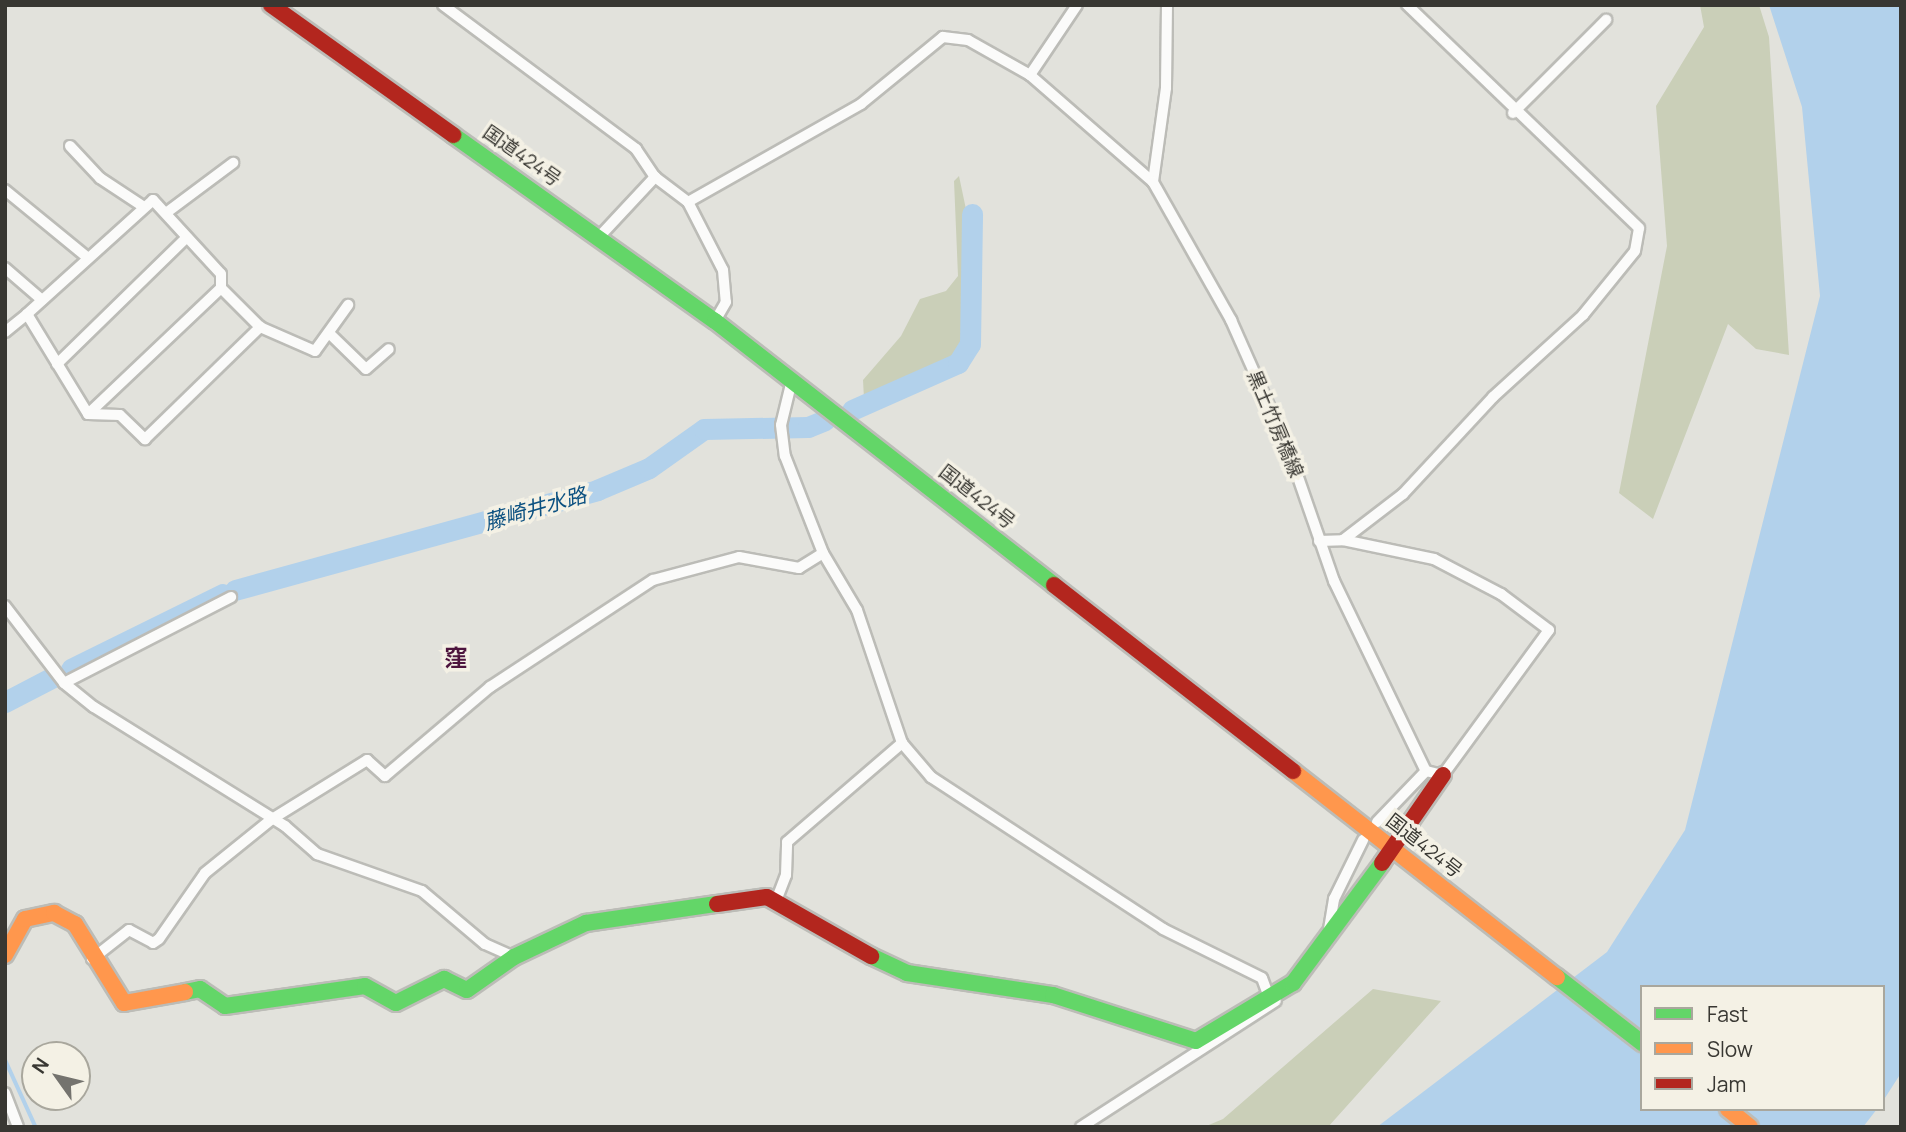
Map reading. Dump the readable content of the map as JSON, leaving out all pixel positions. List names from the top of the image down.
{
  "streets": {
    "main road": ["国道424号"],
    "street": ["黒土竹房橋線"]
  },
  "districts": ["窪"],
  "water": ["藤崎井水路"],
  "legend": ["Fast", "Slow", "Jam"],
  "north": "top left"
}
